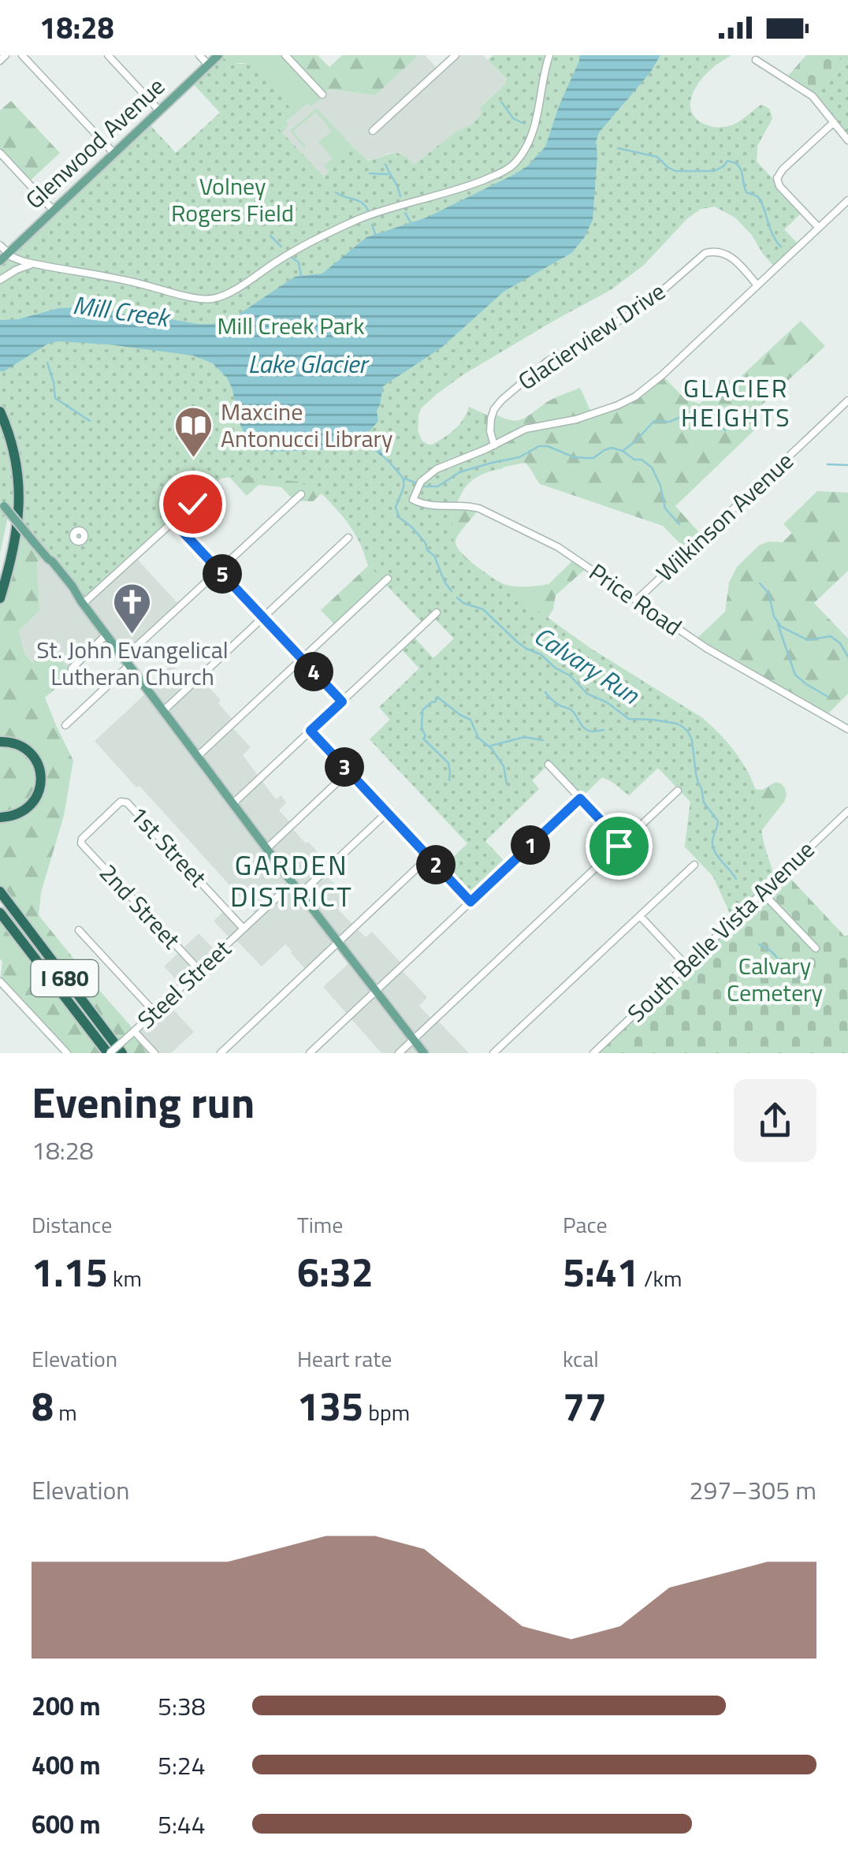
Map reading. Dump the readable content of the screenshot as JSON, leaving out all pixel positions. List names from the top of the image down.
{
  "streets": {
    "highway": ["I 680"],
    "main road": ["Glenwood Avenue"],
    "street": [
      "Glacierview Drive",
      "Wilkinson Avenue",
      "Price Road",
      "1st Street",
      "2nd Street",
      "South Belle Vista Avenue",
      "Steel Street"
    ]
  },
  "crossings": [
    ["Glacierview Drive", "Price Road"],
    ["Wilkinson Avenue", "Price Road"],
    ["1st Street", "2nd Street"],
    ["1st Street", "Steel Street"],
    ["2nd Street", "Steel Street"],
    ["I 680", "Steel Street"]
  ],
  "districts": ["GLACIER HEIGHTS", "GARDEN DISTRICT"],
  "water": ["Mill Creek", "Lake Glacier", "Calvary Run"],
  "parks": ["Volney Rogers Field", "Mill Creek Park", "Calvary Cemetery"],
  "places": {
    "library": ["Maxcine Antonucci Library"],
    "church": ["St. John Evangelical Lutheran Church"]
  },
  "page": {
    "status": "18:28",
    "pins": [
      "5",
      "4",
      "3",
      "1",
      "2"
    ],
    "heading": ["Evening run", "18:28"],
    "stats": [
      ["Distance", "1.15 km"],
      ["Time", "6:32"],
      ["Pace", "5:41 /km"],
      ["Elevation", "8 m"],
      ["Heart rate", "135 bpm"],
      ["kcal", "77"]
    ],
    "chart": ["Elevation", "297–305 m"],
    "list": [
      {
        "name": "200 m",
        "note": "5:38"
      },
      {
        "name": "400 m",
        "note": "5:24"
      },
      {
        "name": "600 m",
        "note": "5:44"
      }
    ]
  }
}
